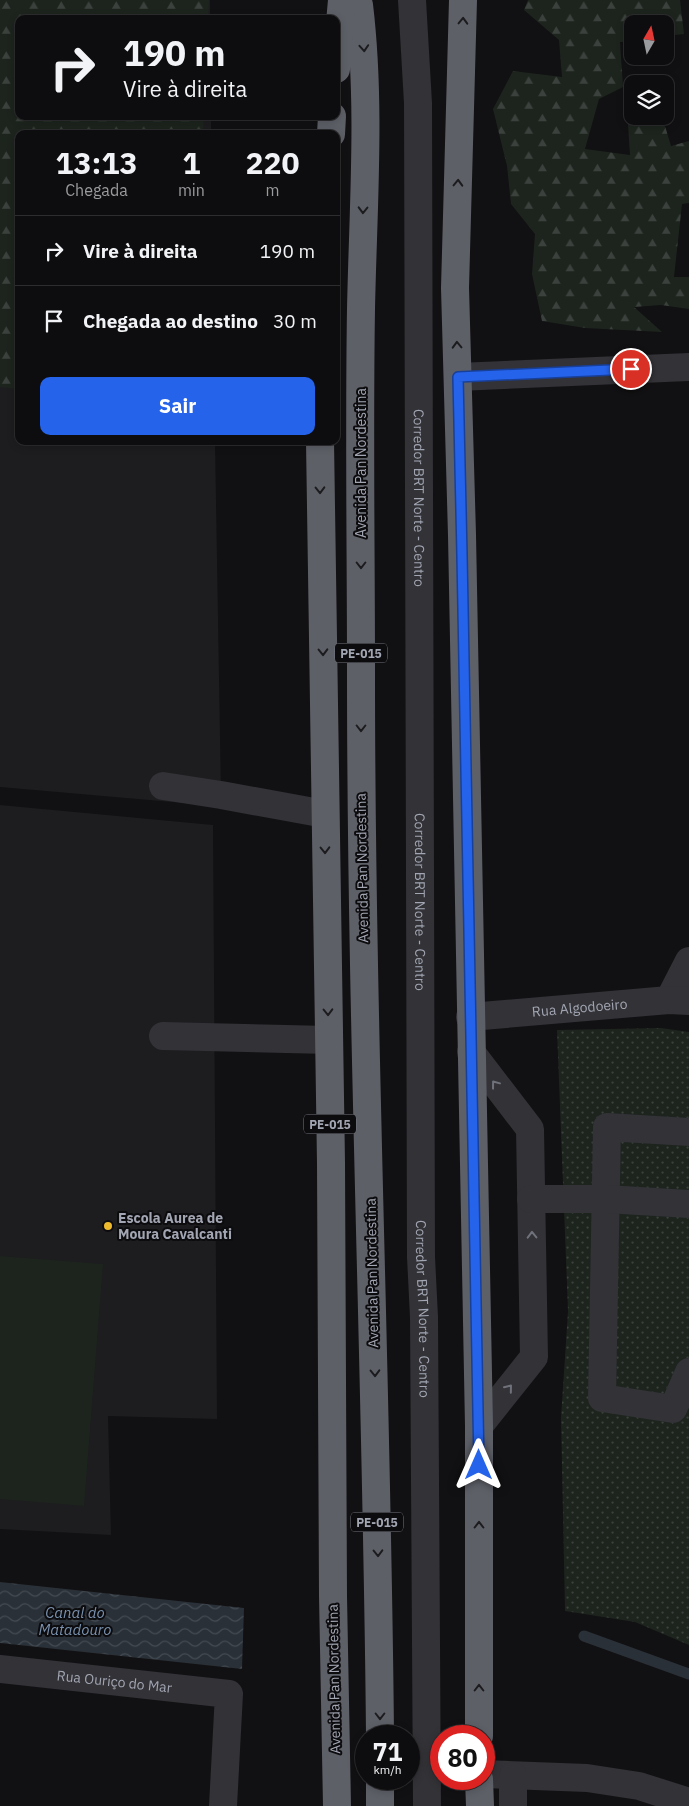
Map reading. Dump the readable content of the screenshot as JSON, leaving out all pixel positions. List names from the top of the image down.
{
  "streets": {
    "highway": ["Avenida Pan Nordestina", "PE-015"],
    "street": ["Corredor BRT Norte - Centro", "Rua Algodoeiro", "Rua Ouriço do Mar"]
  },
  "water": ["Canal do Matadouro"],
  "places": ["Escola Aurea de Moura Cavalcanti"],
  "north": "top",
  "page": {
    "turn": ["190 m", "Vire à direita"],
    "eta": [
      "13:13",
      "Chegada",
      "1",
      "min",
      "220",
      "m"
    ],
    "list": [
      {
        "name": "Vire à direita",
        "value": "190 m"
      },
      {
        "name": "Chegada ao destino",
        "value": "30 m"
      }
    ],
    "buttons": "Sair",
    "speed": "71 km/h",
    "limit": "80"
  }
}
